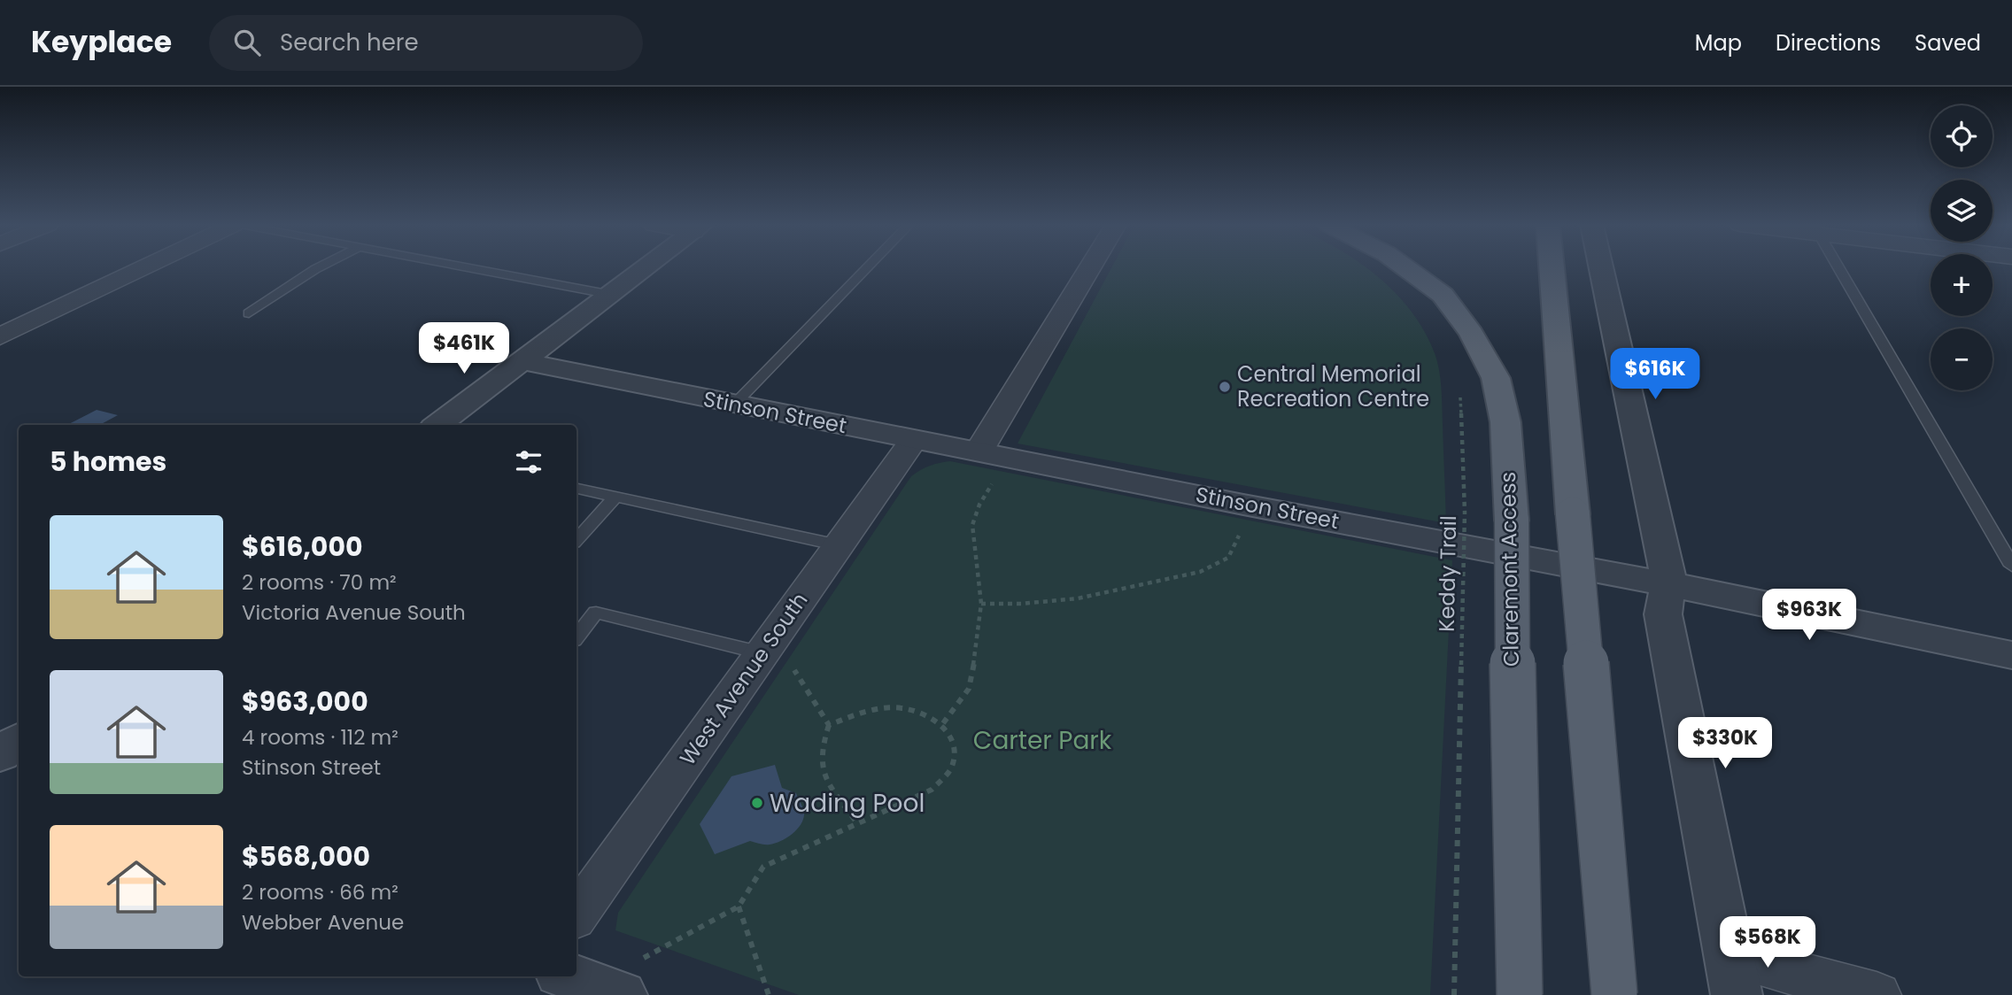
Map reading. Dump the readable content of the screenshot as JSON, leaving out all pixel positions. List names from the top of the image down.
{
  "streets": {
    "main road": ["Claremont Access"],
    "street": ["Stinson Street", "West Avenue South"],
    "path": ["Keddy Trail"]
  },
  "crossings": [
    ["Stinson Street", "West Avenue South"]
  ],
  "parks": ["Carter Park"],
  "places": ["Central Memorial Recreation Centre", "Wading Pool"],
  "page": {
    "header": "Keyplace",
    "search": "Search here",
    "nav": ["Map", "Directions", "Saved"],
    "map_buttons": ["+", "−"],
    "price": [
      "$461K",
      "$616K",
      "$963K",
      "$330K",
      "$568K"
    ],
    "heading": "5 homes",
    "list": [
      {
        "name": "$616,000",
        "note": "2 rooms · 70 m² · Victoria Avenue South"
      },
      {
        "name": "$963,000",
        "note": "4 rooms · 112 m² · Stinson Street"
      },
      {
        "name": "$568,000",
        "note": "2 rooms · 66 m² · Webber Avenue"
      }
    ]
  }
}
